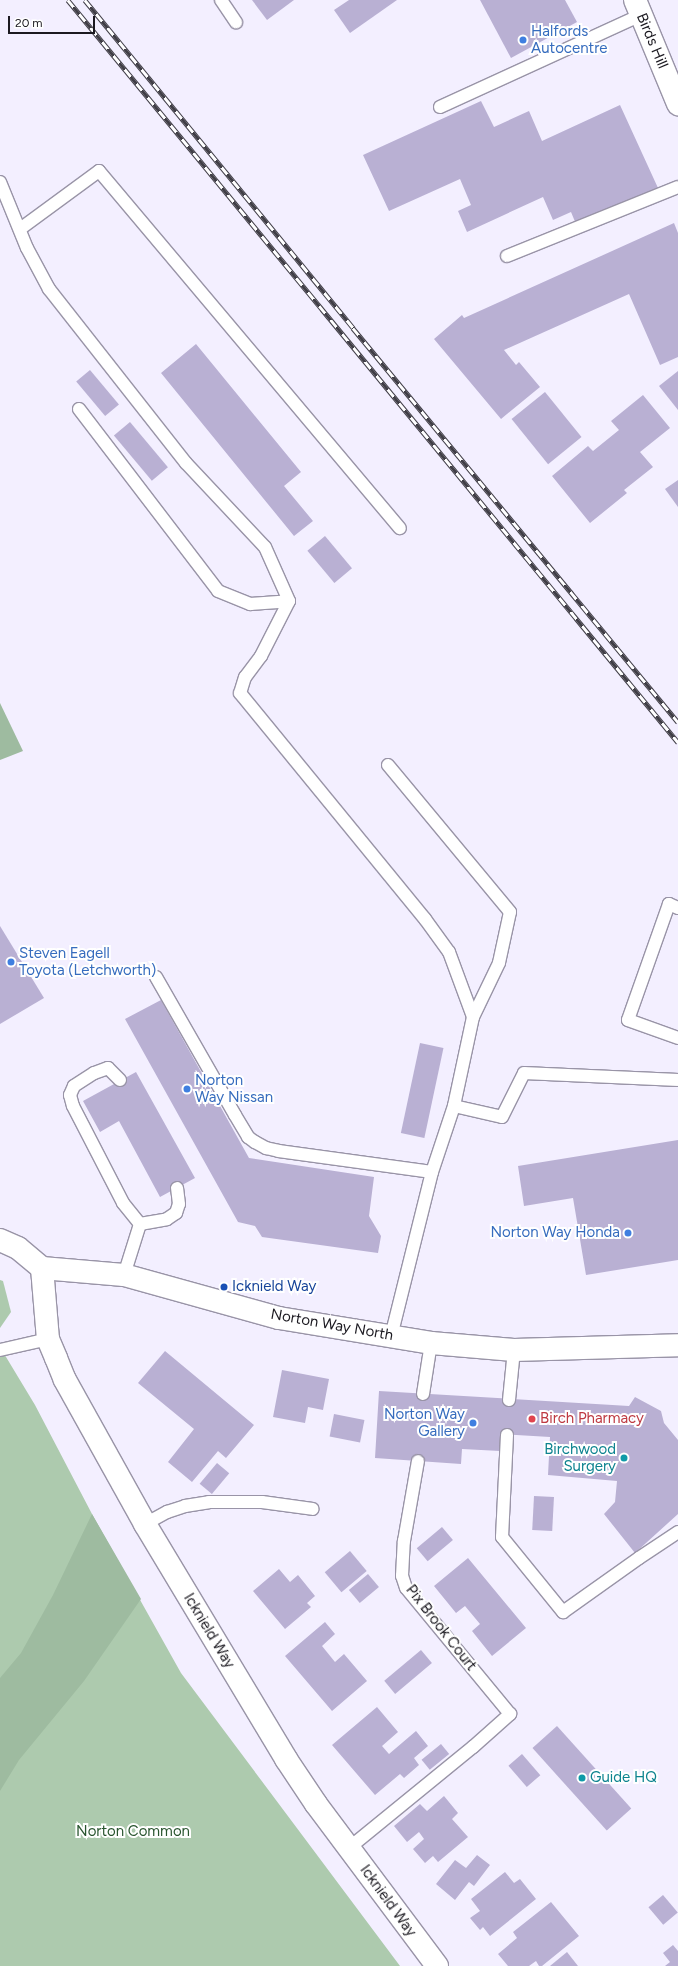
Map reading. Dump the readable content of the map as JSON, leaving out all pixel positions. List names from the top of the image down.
{
  "streets": {
    "street": ["Birds Hill", "Norton Way North", "Icknield Way"],
    "lane": ["Pix Brook Court"]
  },
  "crossings": [
    ["Norton Way North", "Icknield Way"],
    ["Pix Brook Court", "Icknield Way"]
  ],
  "parks": ["Norton Common"],
  "places": [
    "Halfords Autocentre",
    "Steven Eagell Toyota (Letchworth)",
    "Norton Way Nissan",
    "Norton Way Honda",
    "Icknield Way",
    "Birch Pharmacy",
    "Norton Way Gallery",
    "Birchwood Surgery",
    "Guide HQ"
  ],
  "scale_bar": "20 m"
}
